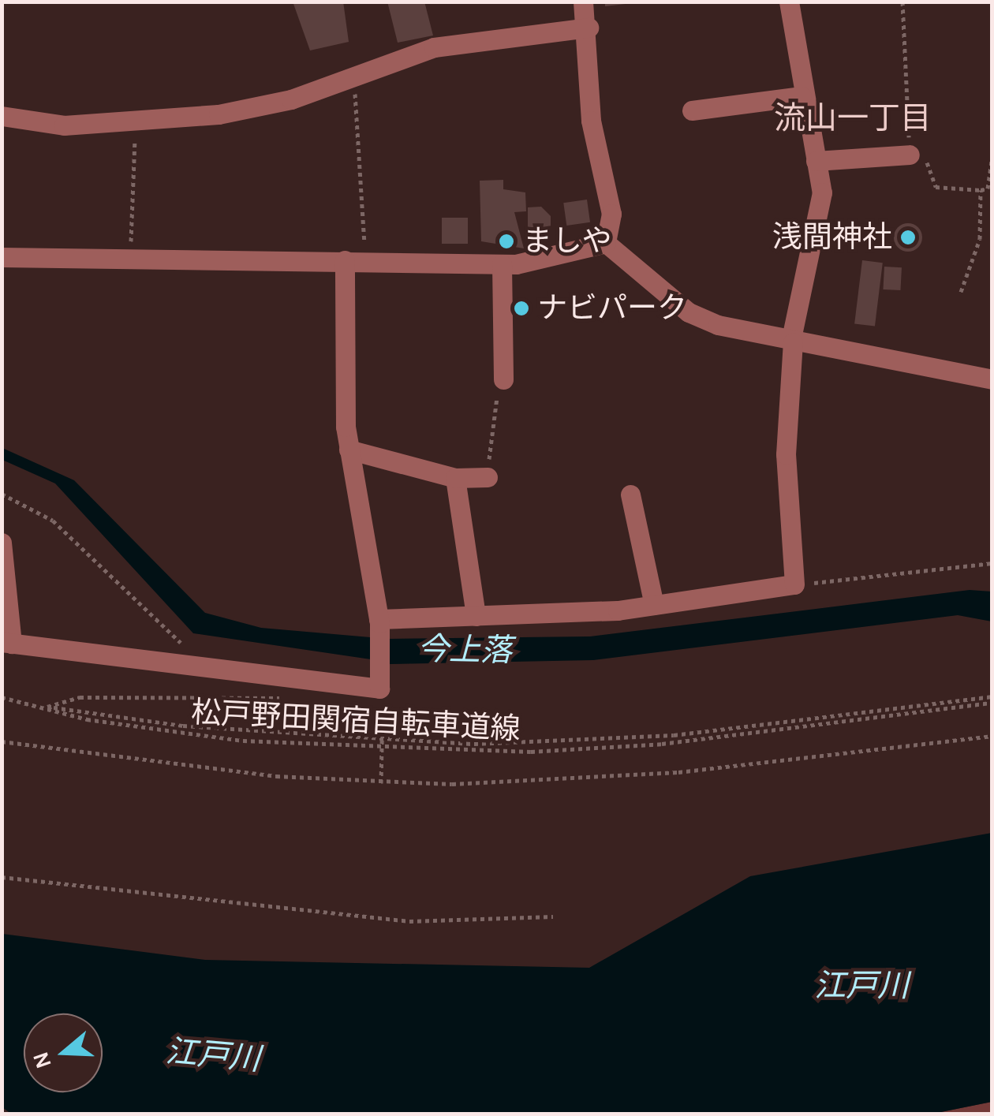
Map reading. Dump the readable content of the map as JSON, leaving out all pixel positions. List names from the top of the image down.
{
  "streets": {
    "path": ["松戸野田関宿自転車道線"]
  },
  "districts": ["流山一丁目"],
  "water": ["今上落", "江戸川"],
  "places": ["浅間神社", "ましや", "ナビパーク"],
  "north": "left"
}
